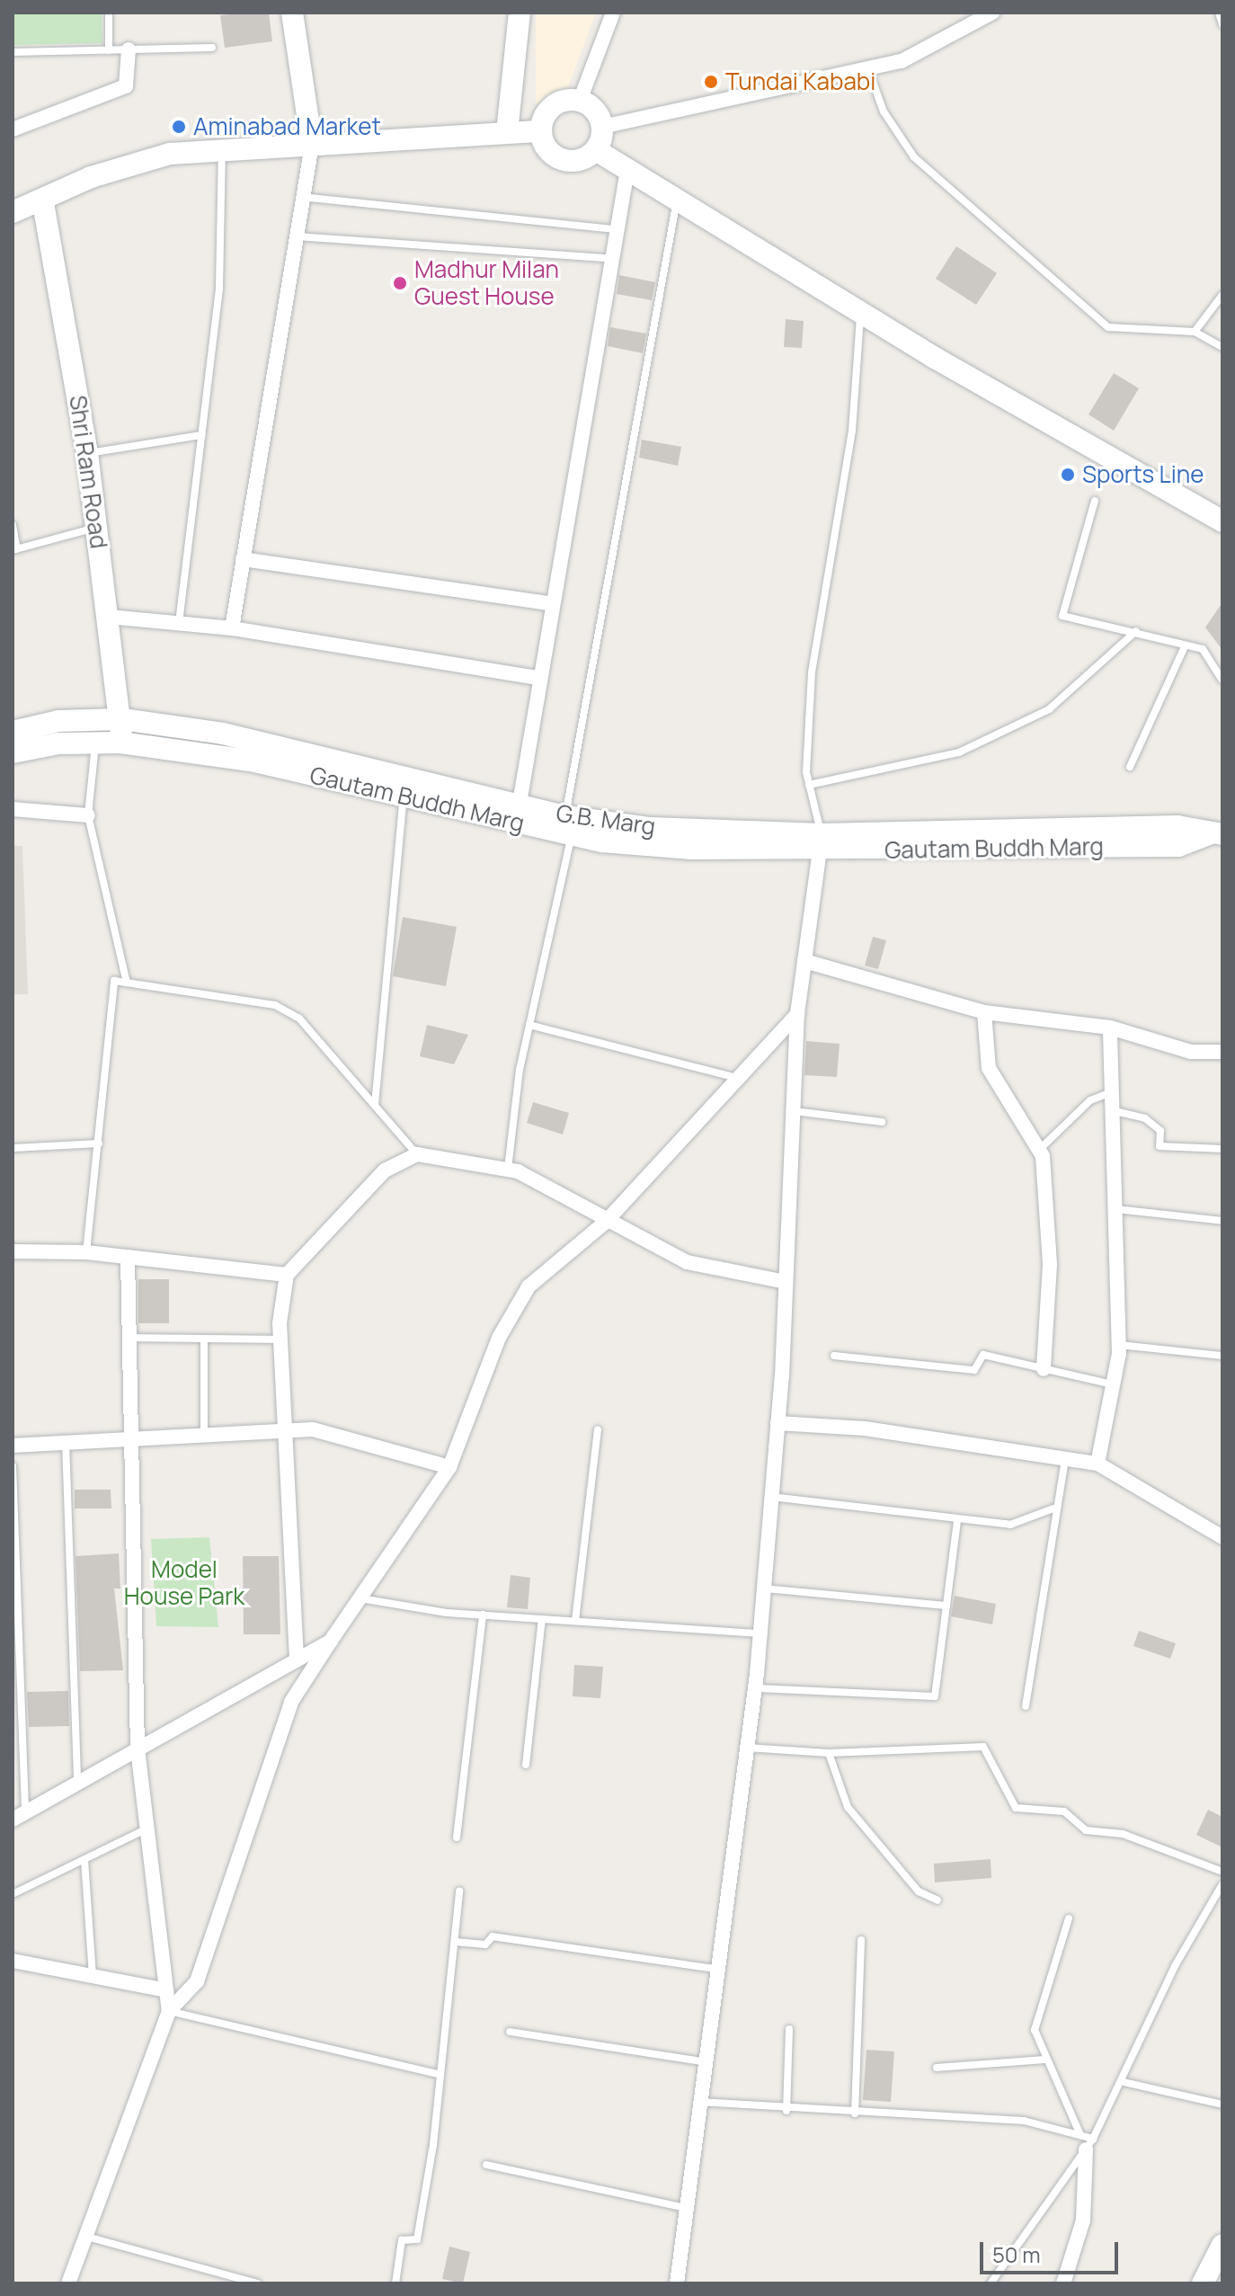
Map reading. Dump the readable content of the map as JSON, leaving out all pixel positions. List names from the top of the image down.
{
  "streets": {
    "street": ["Shri Ram Road", "Gautam Buddh Marg", "G.B. Marg"]
  },
  "crossings": [
    ["Shri Ram Road", "Gautam Buddh Marg"],
    ["Shri Ram Road", "G.B. Marg"],
    ["Gautam Buddh Marg", "G.B. Marg"]
  ],
  "parks": ["Model House Park"],
  "places": [
    "Tundai Kababi",
    "Aminabad Market",
    "Madhur Milan Guest House",
    "Sports Line"
  ],
  "scale_bar": "50 m"
}
